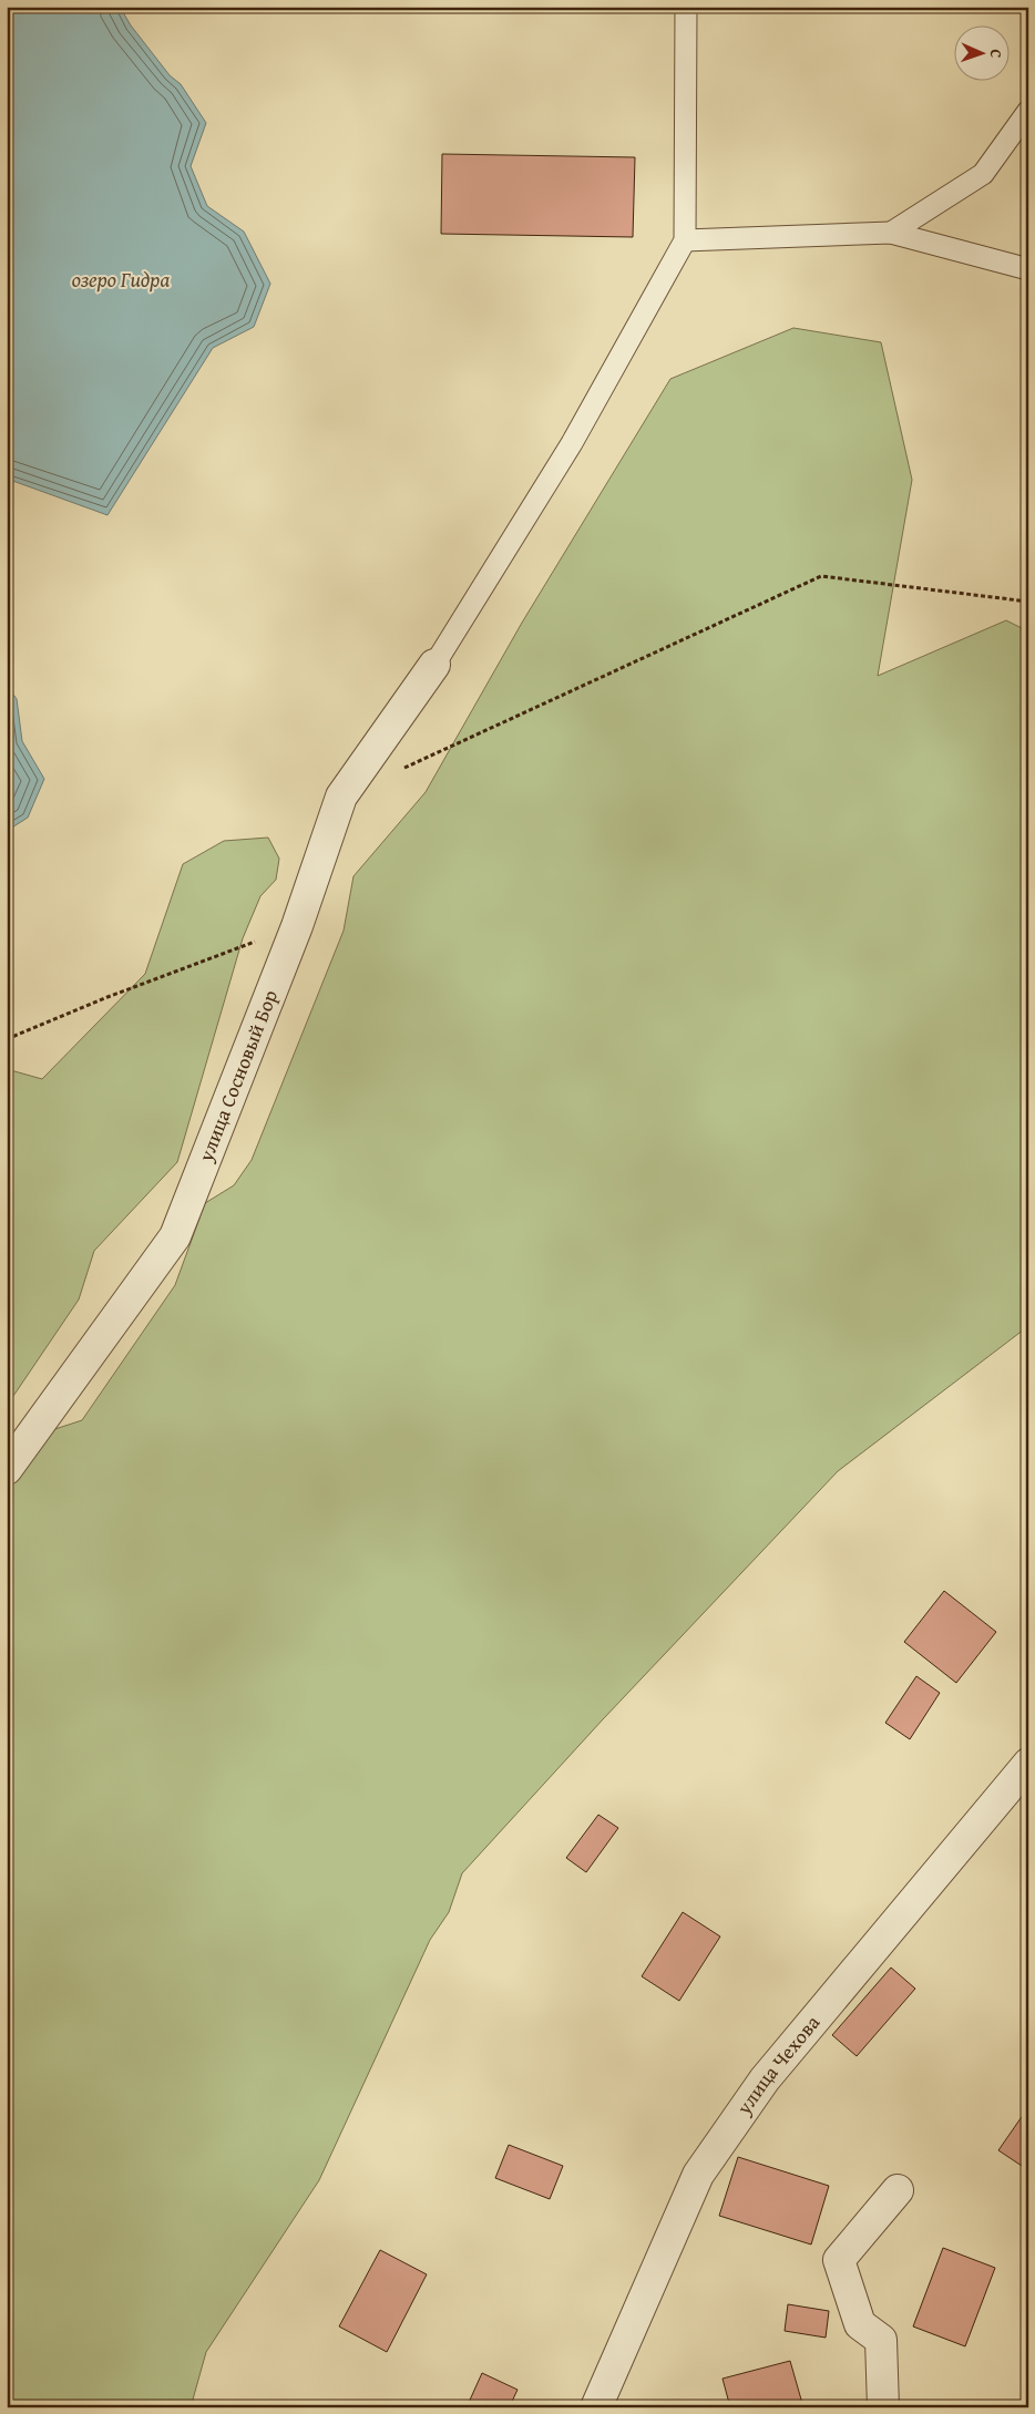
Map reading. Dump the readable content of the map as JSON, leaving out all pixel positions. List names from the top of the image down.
{
  "streets": {
    "street": ["улица Сосновый Бор", "улица Чехова"]
  },
  "water": ["озеро Гидра"],
  "north": "right"
}
